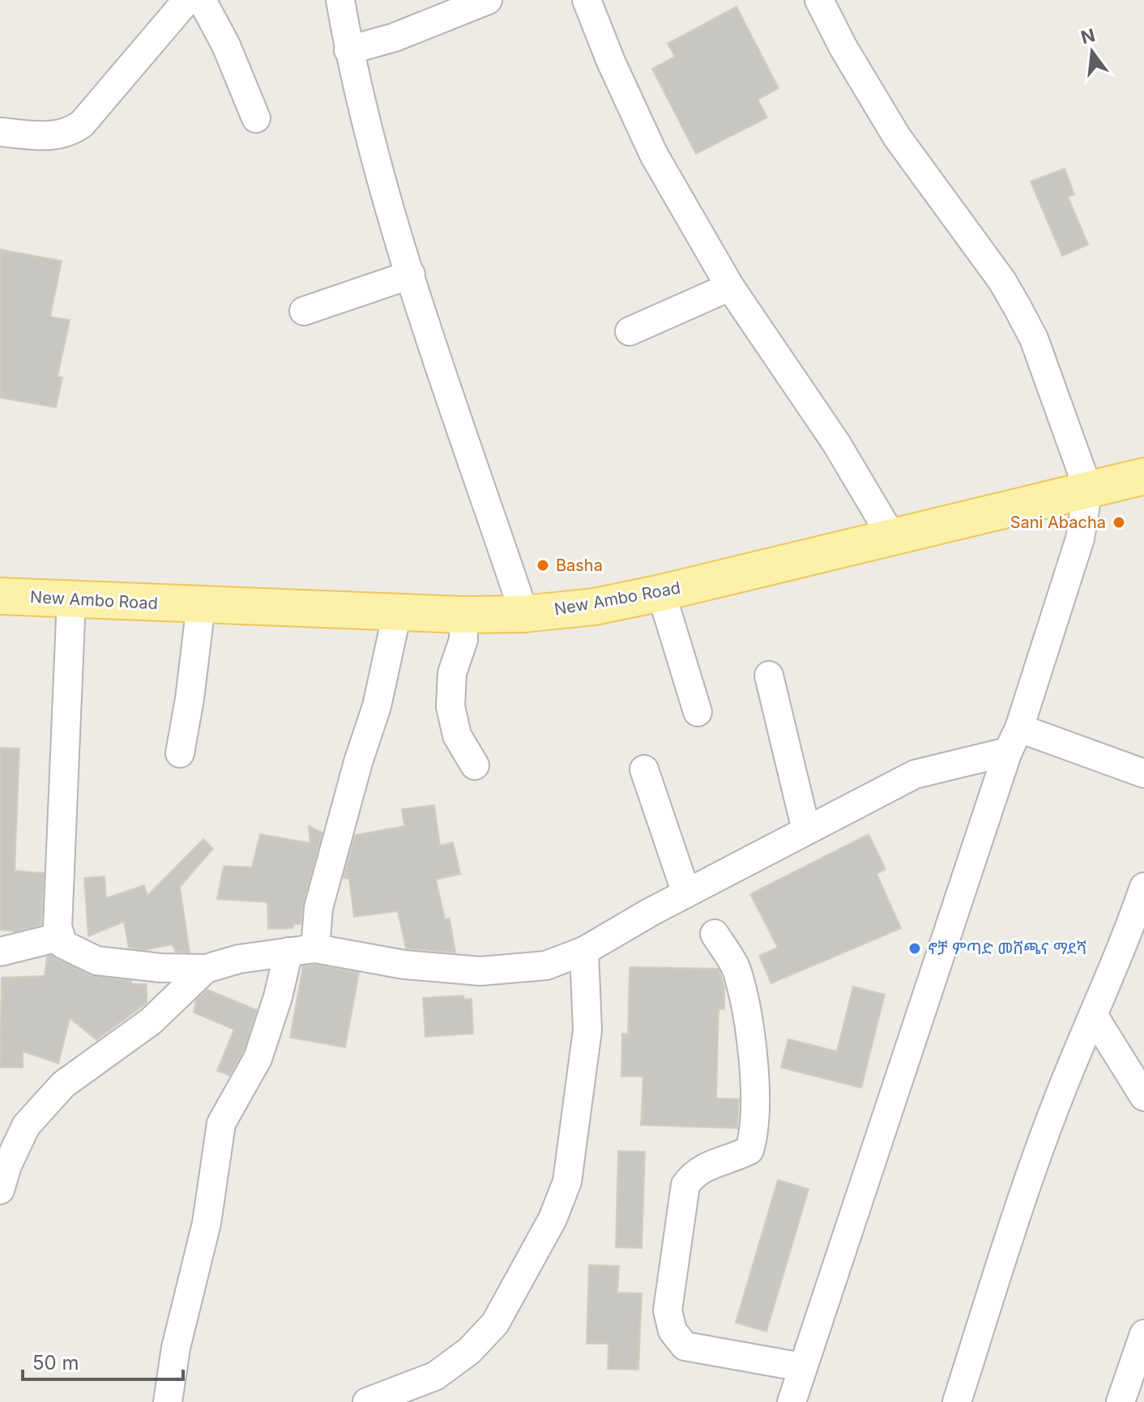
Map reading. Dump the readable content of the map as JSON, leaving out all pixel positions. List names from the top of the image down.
{
  "streets": {
    "main road": ["New Ambo Road"]
  },
  "places": ["Sani Abacha", "Basha", "ኖቻ ምጣድ መሸጫና ማደሻ"],
  "scale_bar": "50 m",
  "north": "top"
}
